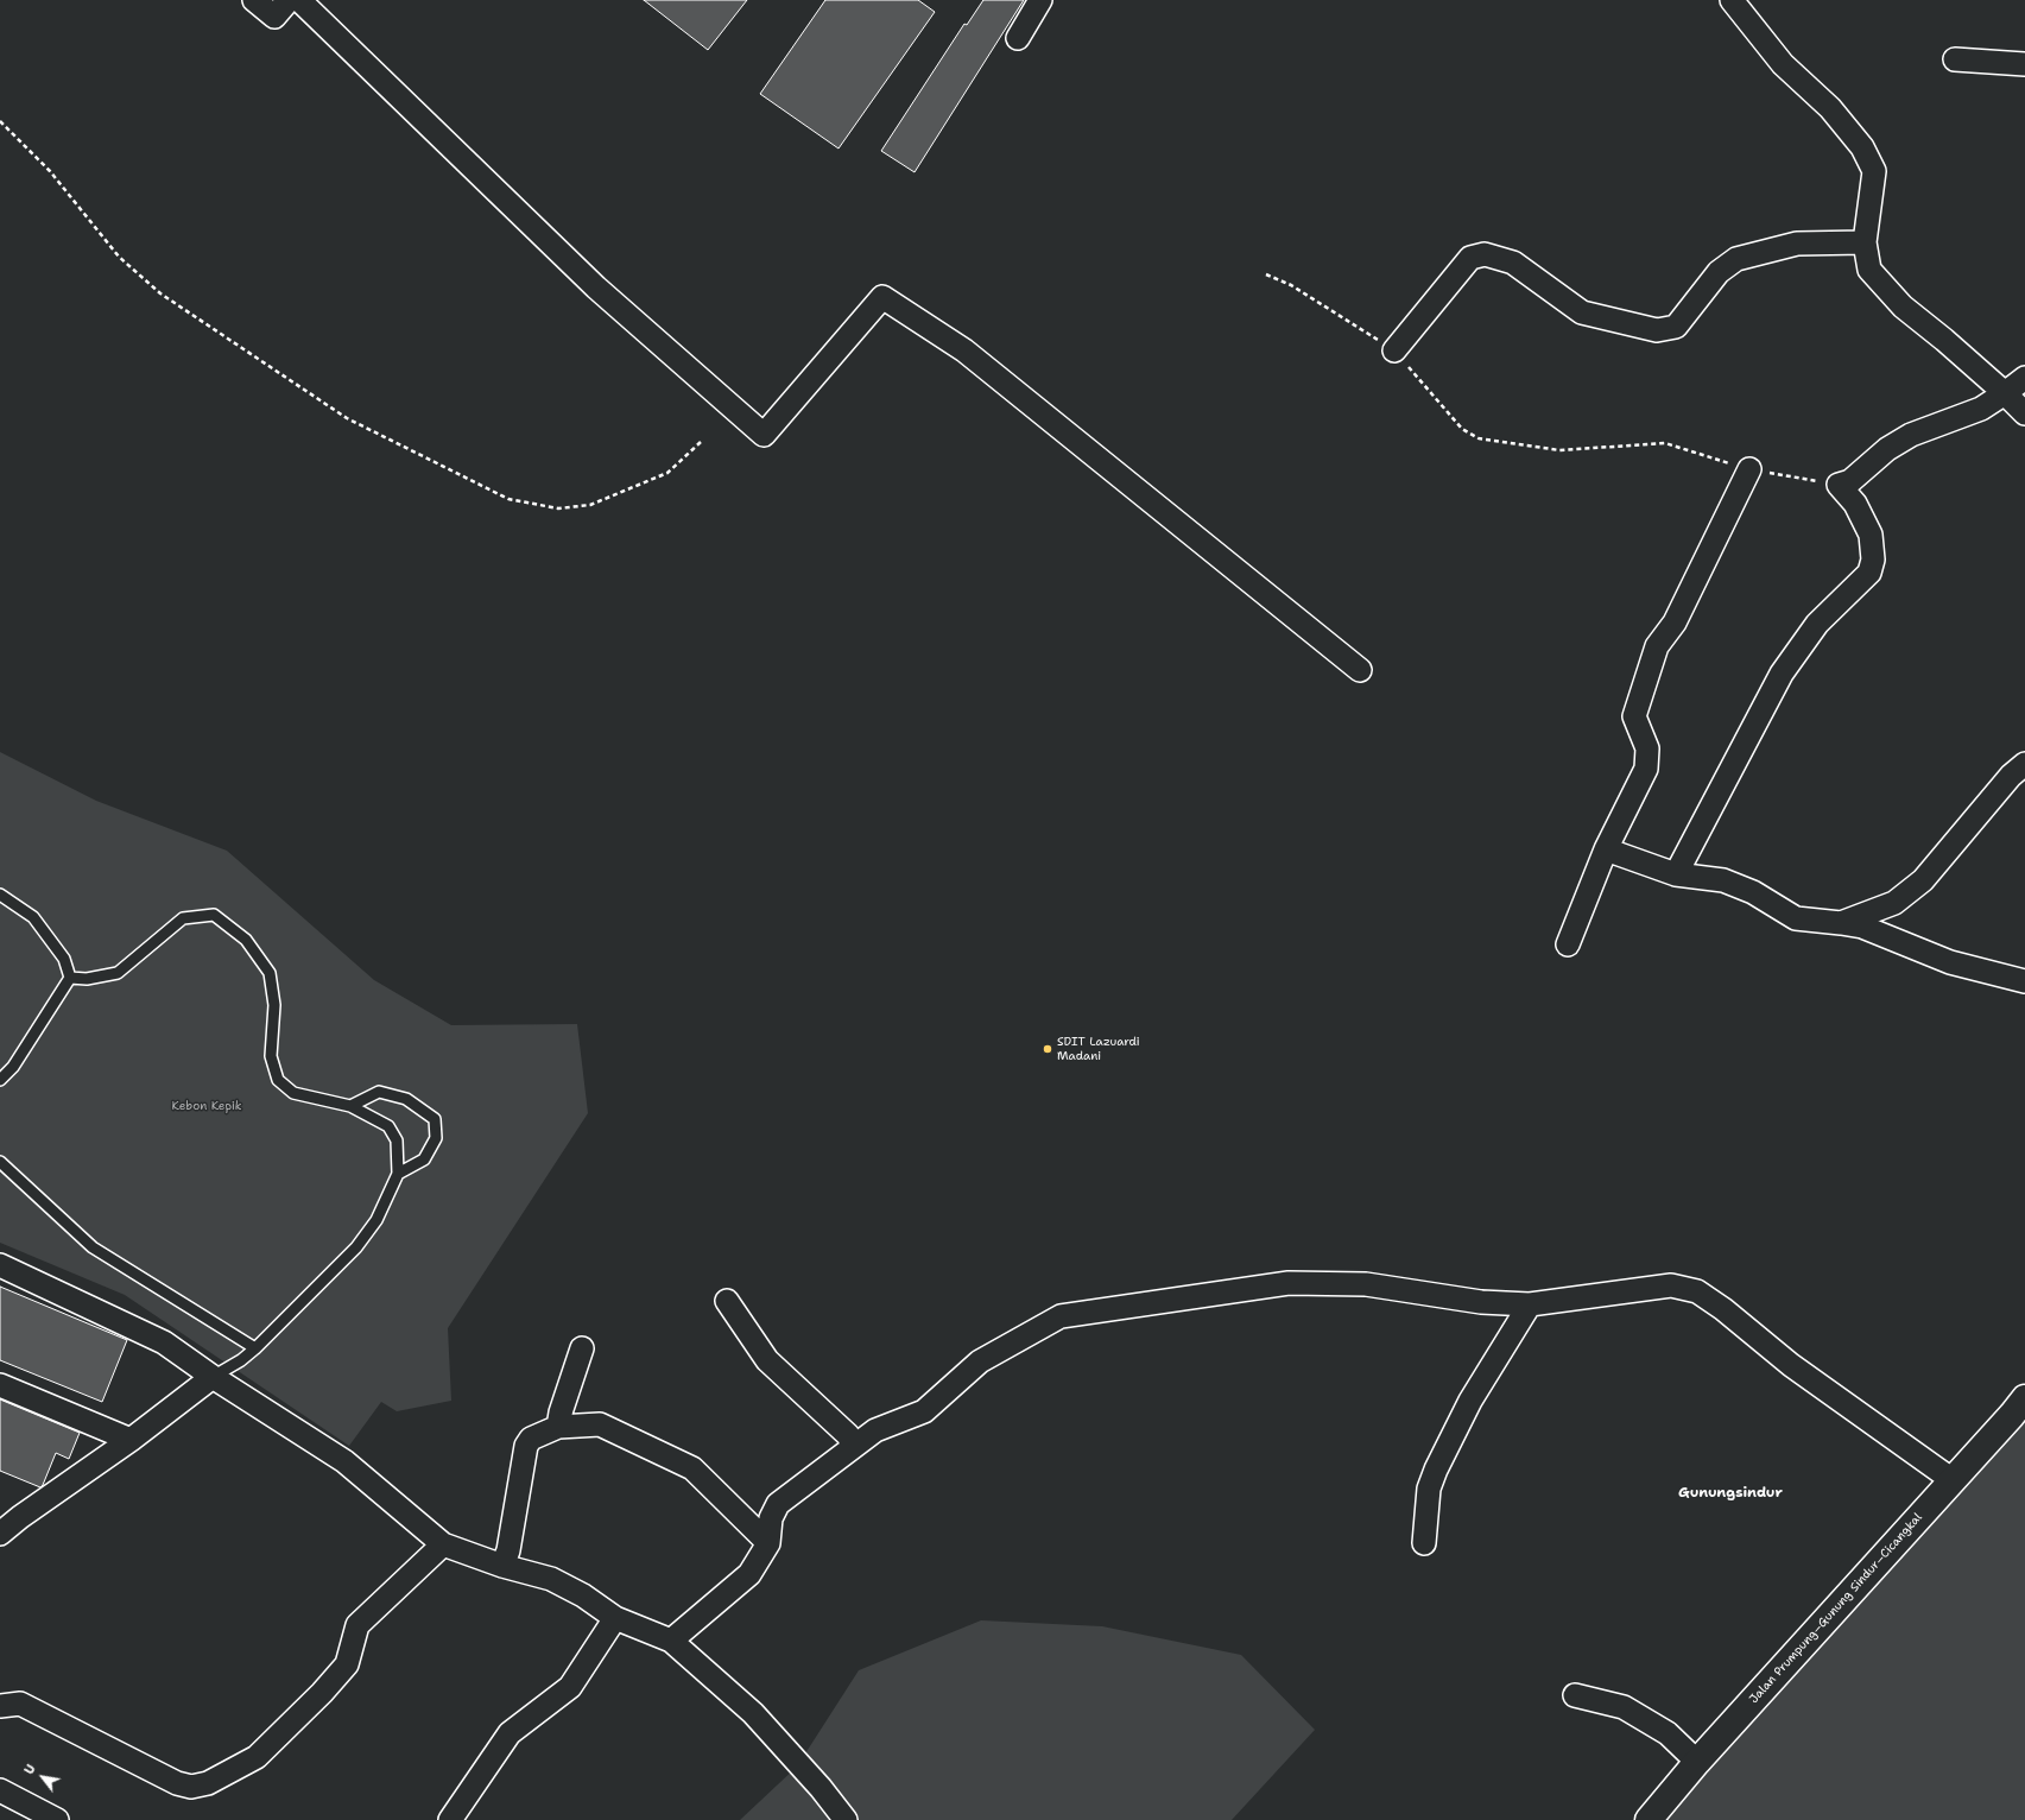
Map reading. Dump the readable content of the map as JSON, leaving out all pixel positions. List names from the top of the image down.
{
  "streets": {
    "main road": ["Jalan Prumpung–Gunung Sindur–Cicangkal"]
  },
  "districts": ["Gunungsindur"],
  "parks": ["Kebon Kepik"],
  "places": ["SDIT Lazuardi Madani"],
  "north": "top left"
}
